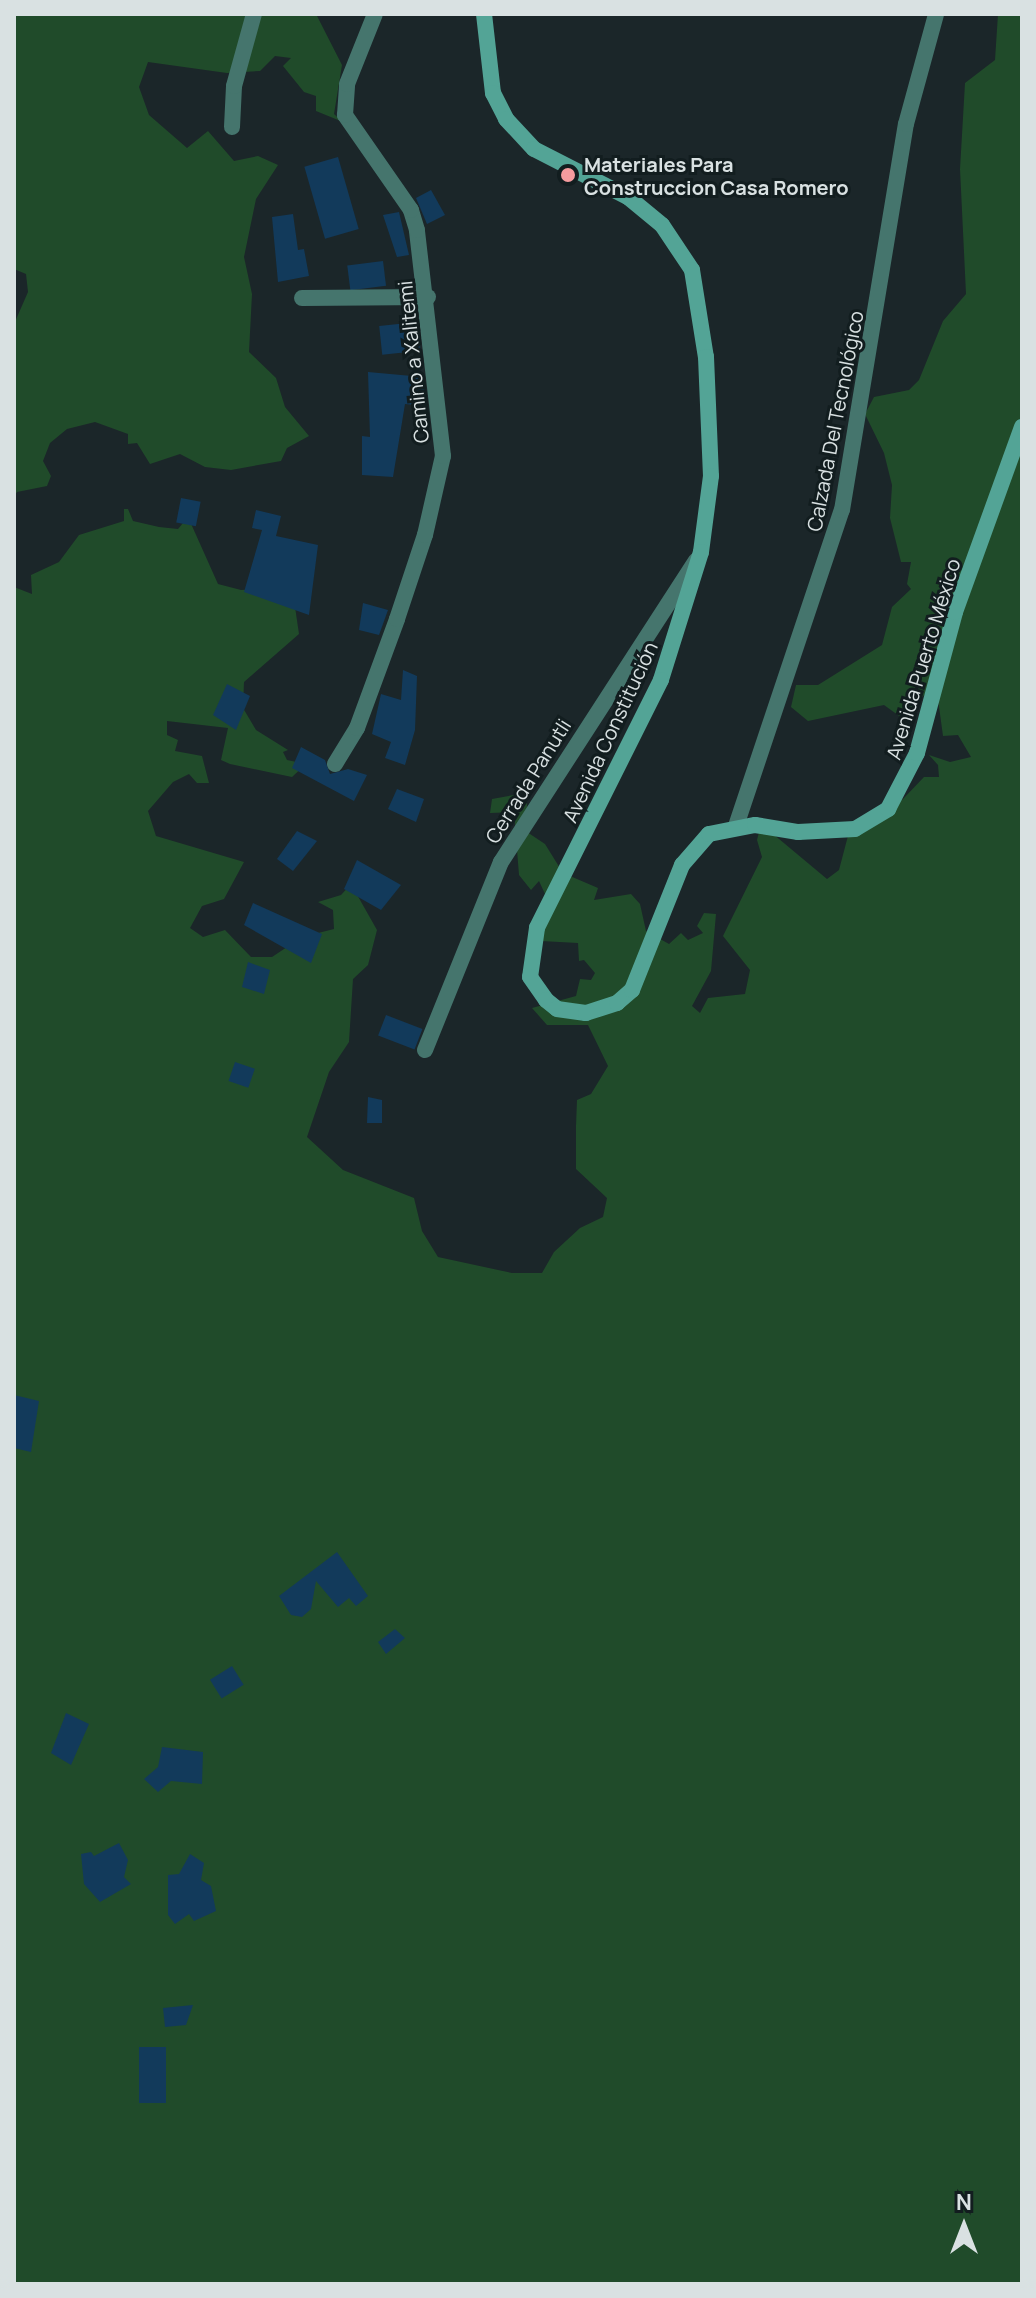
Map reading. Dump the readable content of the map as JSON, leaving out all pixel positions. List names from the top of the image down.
{
  "streets": {
    "main road": ["Avenida Puerto México", "Avenida Constitución"],
    "street": ["Camino a Xalitemi", "Calzada Del Tecnológico", "Cerrada Panutli"]
  },
  "crossings": [
    ["Calzada Del Tecnológico", "Avenida Puerto México"],
    ["Calzada Del Tecnológico", "Avenida Constitución"],
    ["Avenida Puerto México", "Avenida Constitución"],
    ["Avenida Constitución", "Cerrada Panutli"]
  ],
  "places": ["Materiales Para Construccion Casa Romero"],
  "north": "top"
}
